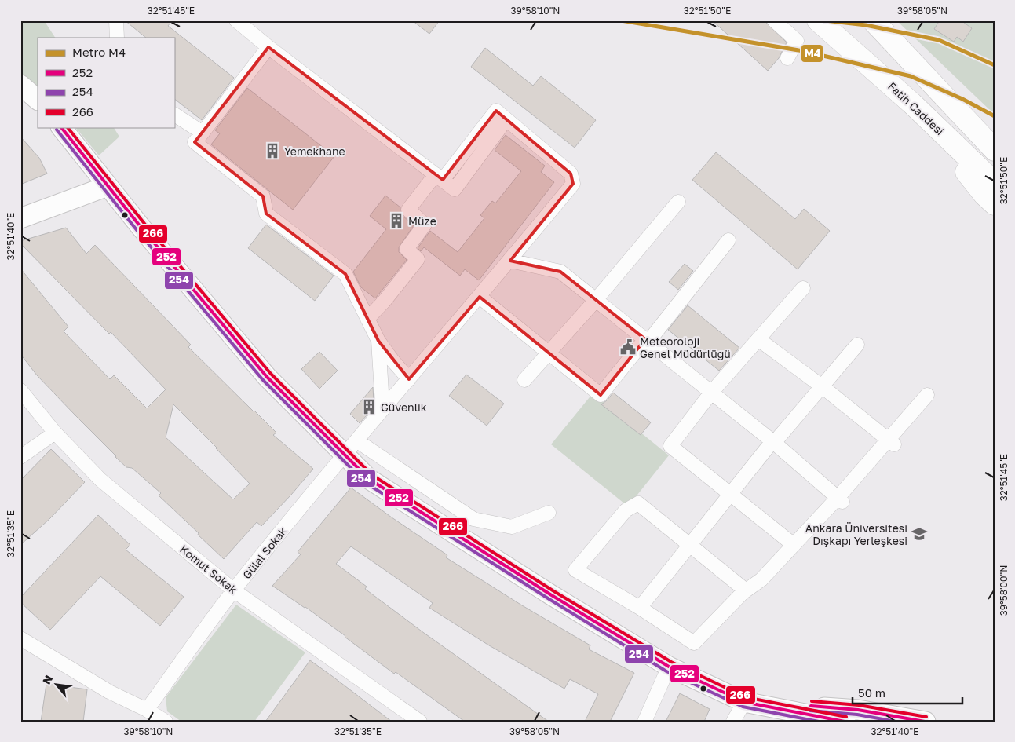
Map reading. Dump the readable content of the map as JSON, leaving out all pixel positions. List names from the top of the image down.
{
  "streets": {
    "main road": ["Fatih Caddesi"],
    "street": ["Gülal Sokak", "Komut Sokak"]
  },
  "crossings": [
    ["Gülal Sokak", "Komut Sokak"]
  ],
  "places": {
    "building": ["Yemekhane", "Müze", "Güvenlik"],
    "public building": ["Meteoroloji Genel Müdürlüğü"],
    "school or university": ["Ankara Üniversitesi Dışkapı Yerleşkesi"]
  },
  "lines": [
    "metro line M4",
    "transit line 252",
    "transit line 266",
    "transit line 254"
  ],
  "legend": [
    "Metro M4",
    "252",
    "254",
    "266"
  ],
  "scale_bar": "50 m",
  "north": "top left",
  "coordinates": [
    "32°51'45\"E",
    "39°58'10\"N",
    "32°51'50\"E",
    "39°58'05\"N",
    "32°51'40\"E",
    "32°51'35\"E",
    "39°58'00\"N"
  ]
}
